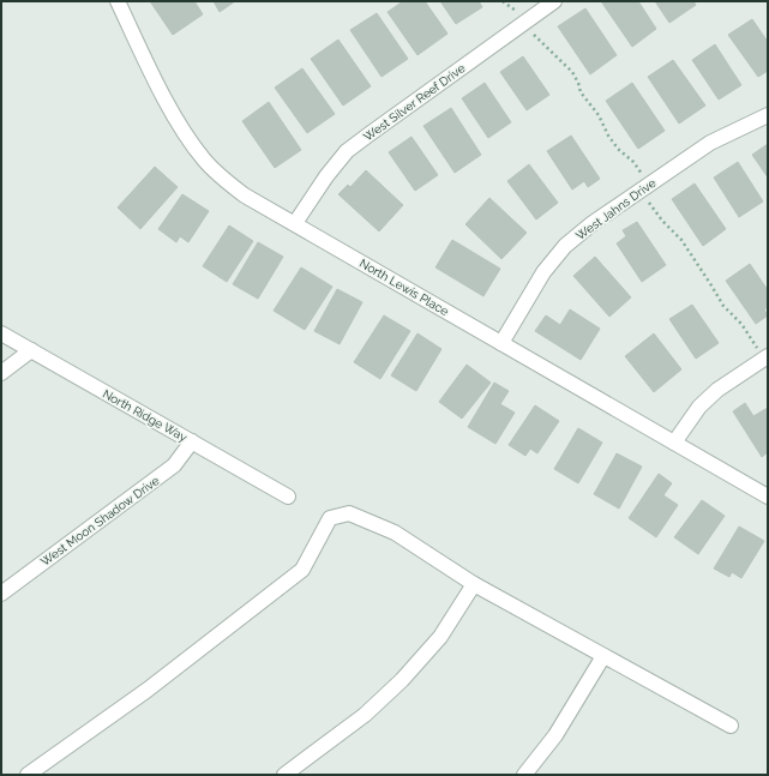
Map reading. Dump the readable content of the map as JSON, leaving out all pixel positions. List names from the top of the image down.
{
  "streets": {
    "street": [
      "West Silver Reef Drive",
      "West Jahns Drive",
      "North Lewis Place",
      "North Ridge Way",
      "West Moon Shadow Drive"
    ]
  },
  "crossings": [
    ["West Silver Reef Drive", "North Lewis Place"],
    ["West Jahns Drive", "North Lewis Place"],
    ["North Ridge Way", "West Moon Shadow Drive"]
  ]
}
